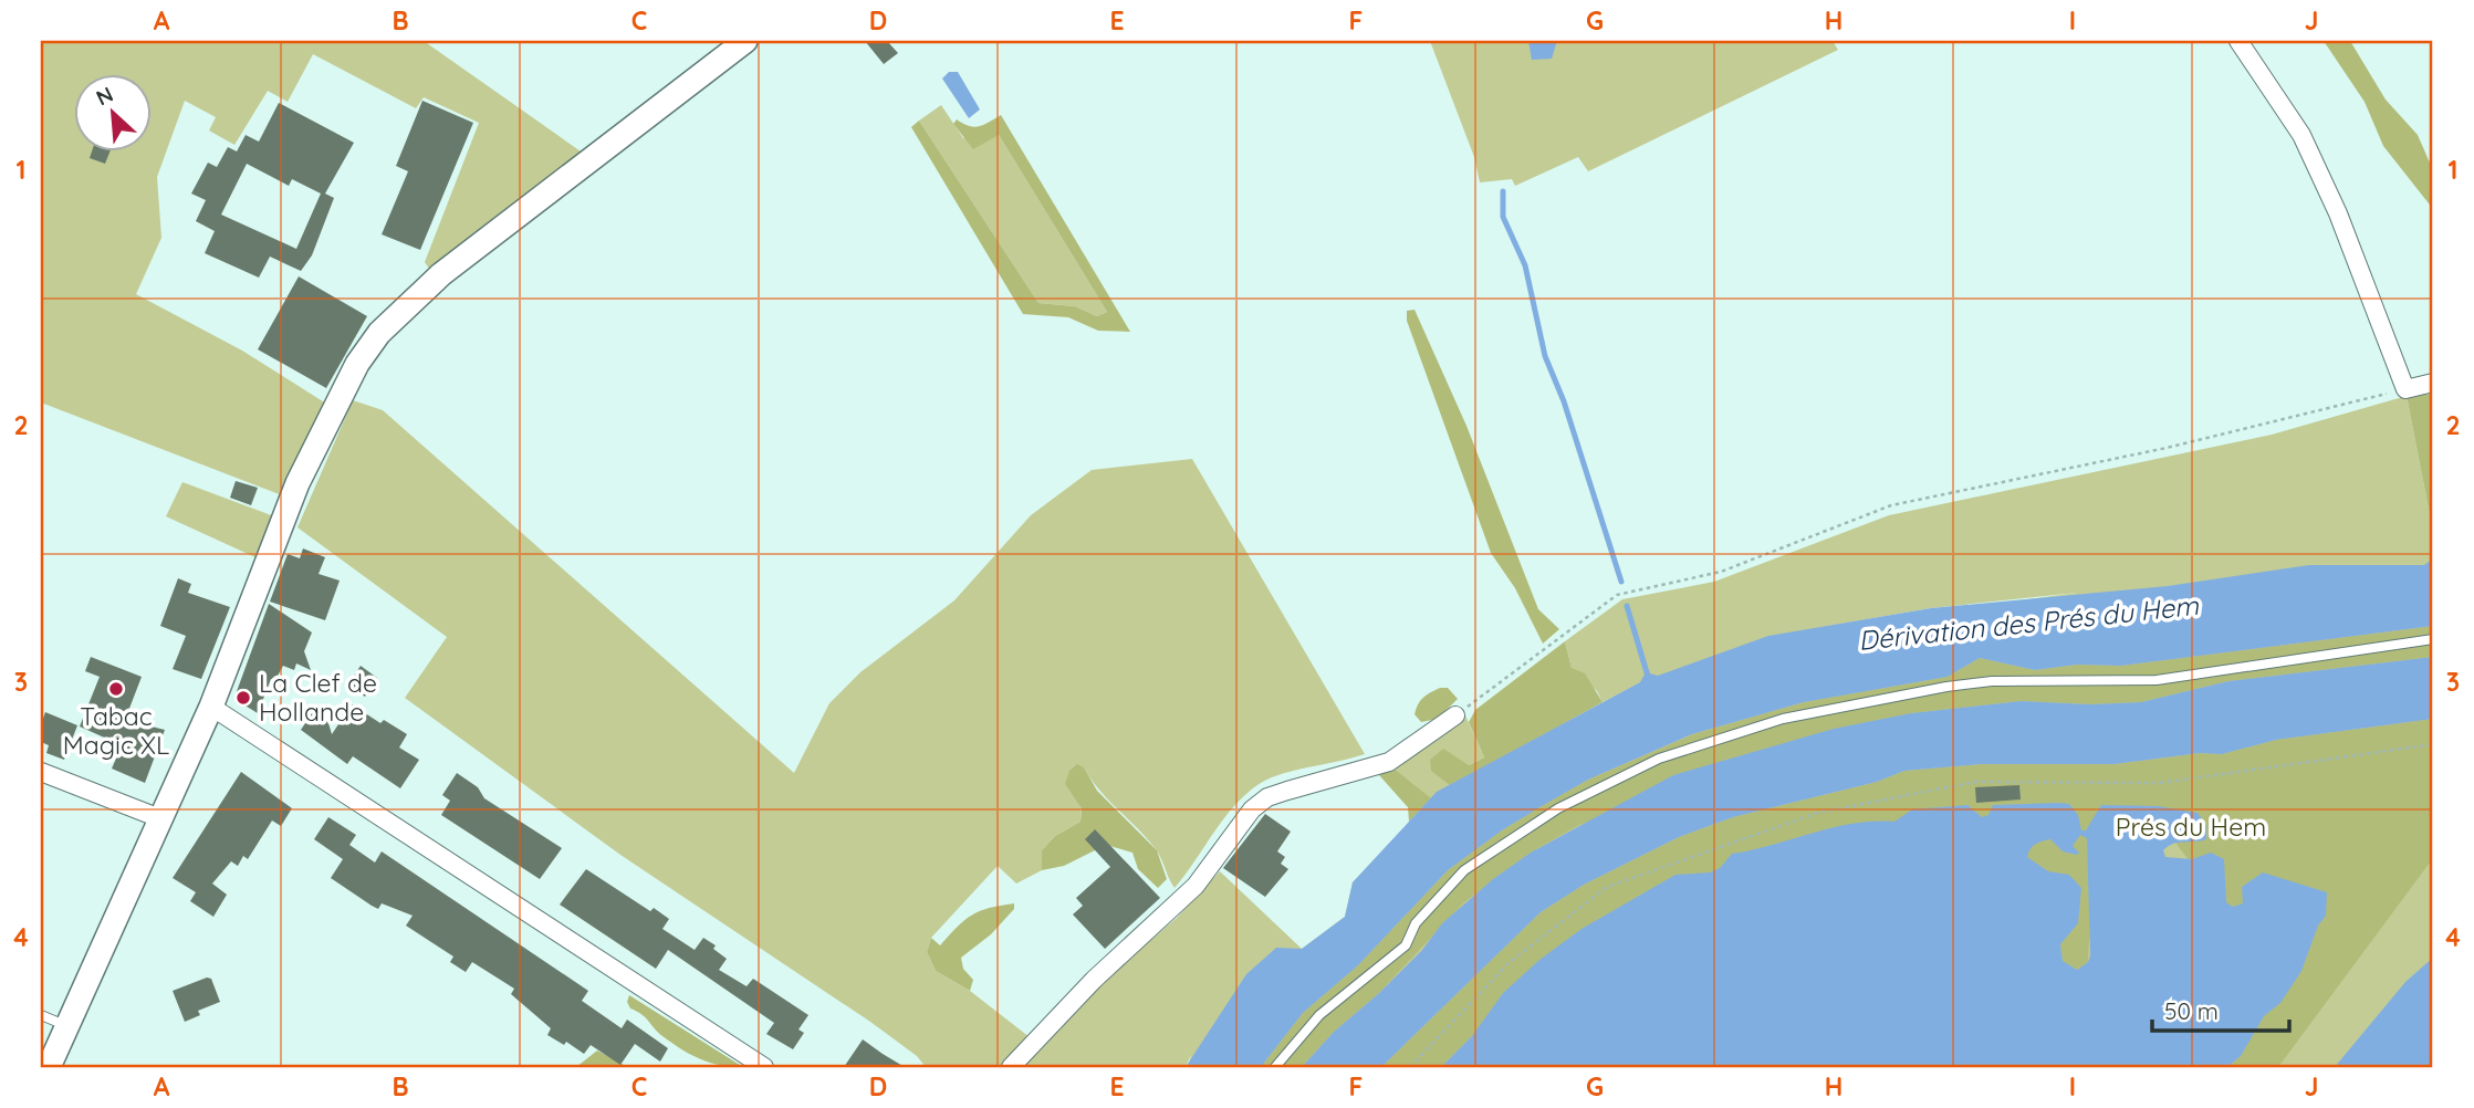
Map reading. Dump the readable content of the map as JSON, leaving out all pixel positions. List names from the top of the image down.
{
  "water": ["Dérivation des Prés du Hem"],
  "parks": ["Prés du Hem"],
  "places": ["Tabac Magic XL", "La Clef de Hollande"],
  "scale_bar": "50 m",
  "north": "top left",
  "grid": {
    "columns": [
      "A",
      "B",
      "C",
      "D",
      "E",
      "F",
      "G",
      "H",
      "I",
      "J"
    ],
    "rows": [
      "1",
      "2",
      "3",
      "4"
    ]
  }
}
